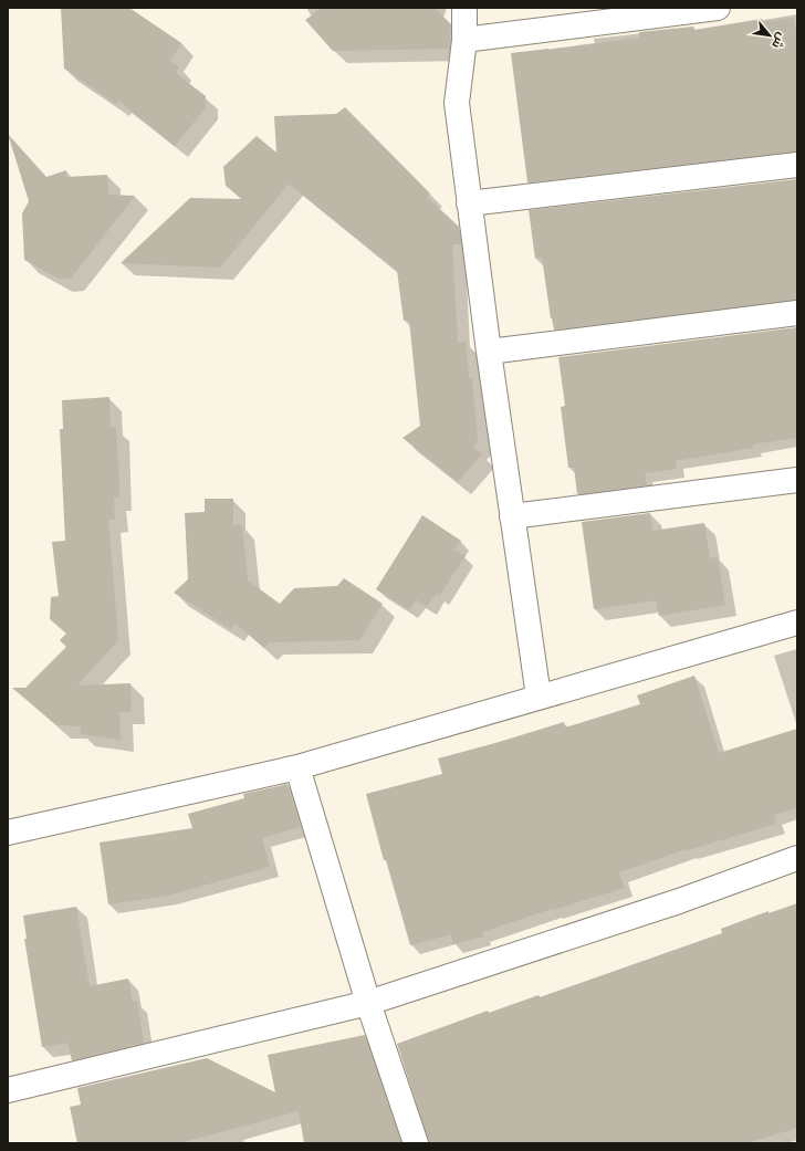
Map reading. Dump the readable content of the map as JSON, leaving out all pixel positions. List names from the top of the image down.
{
  "north": "bottom right"
}
